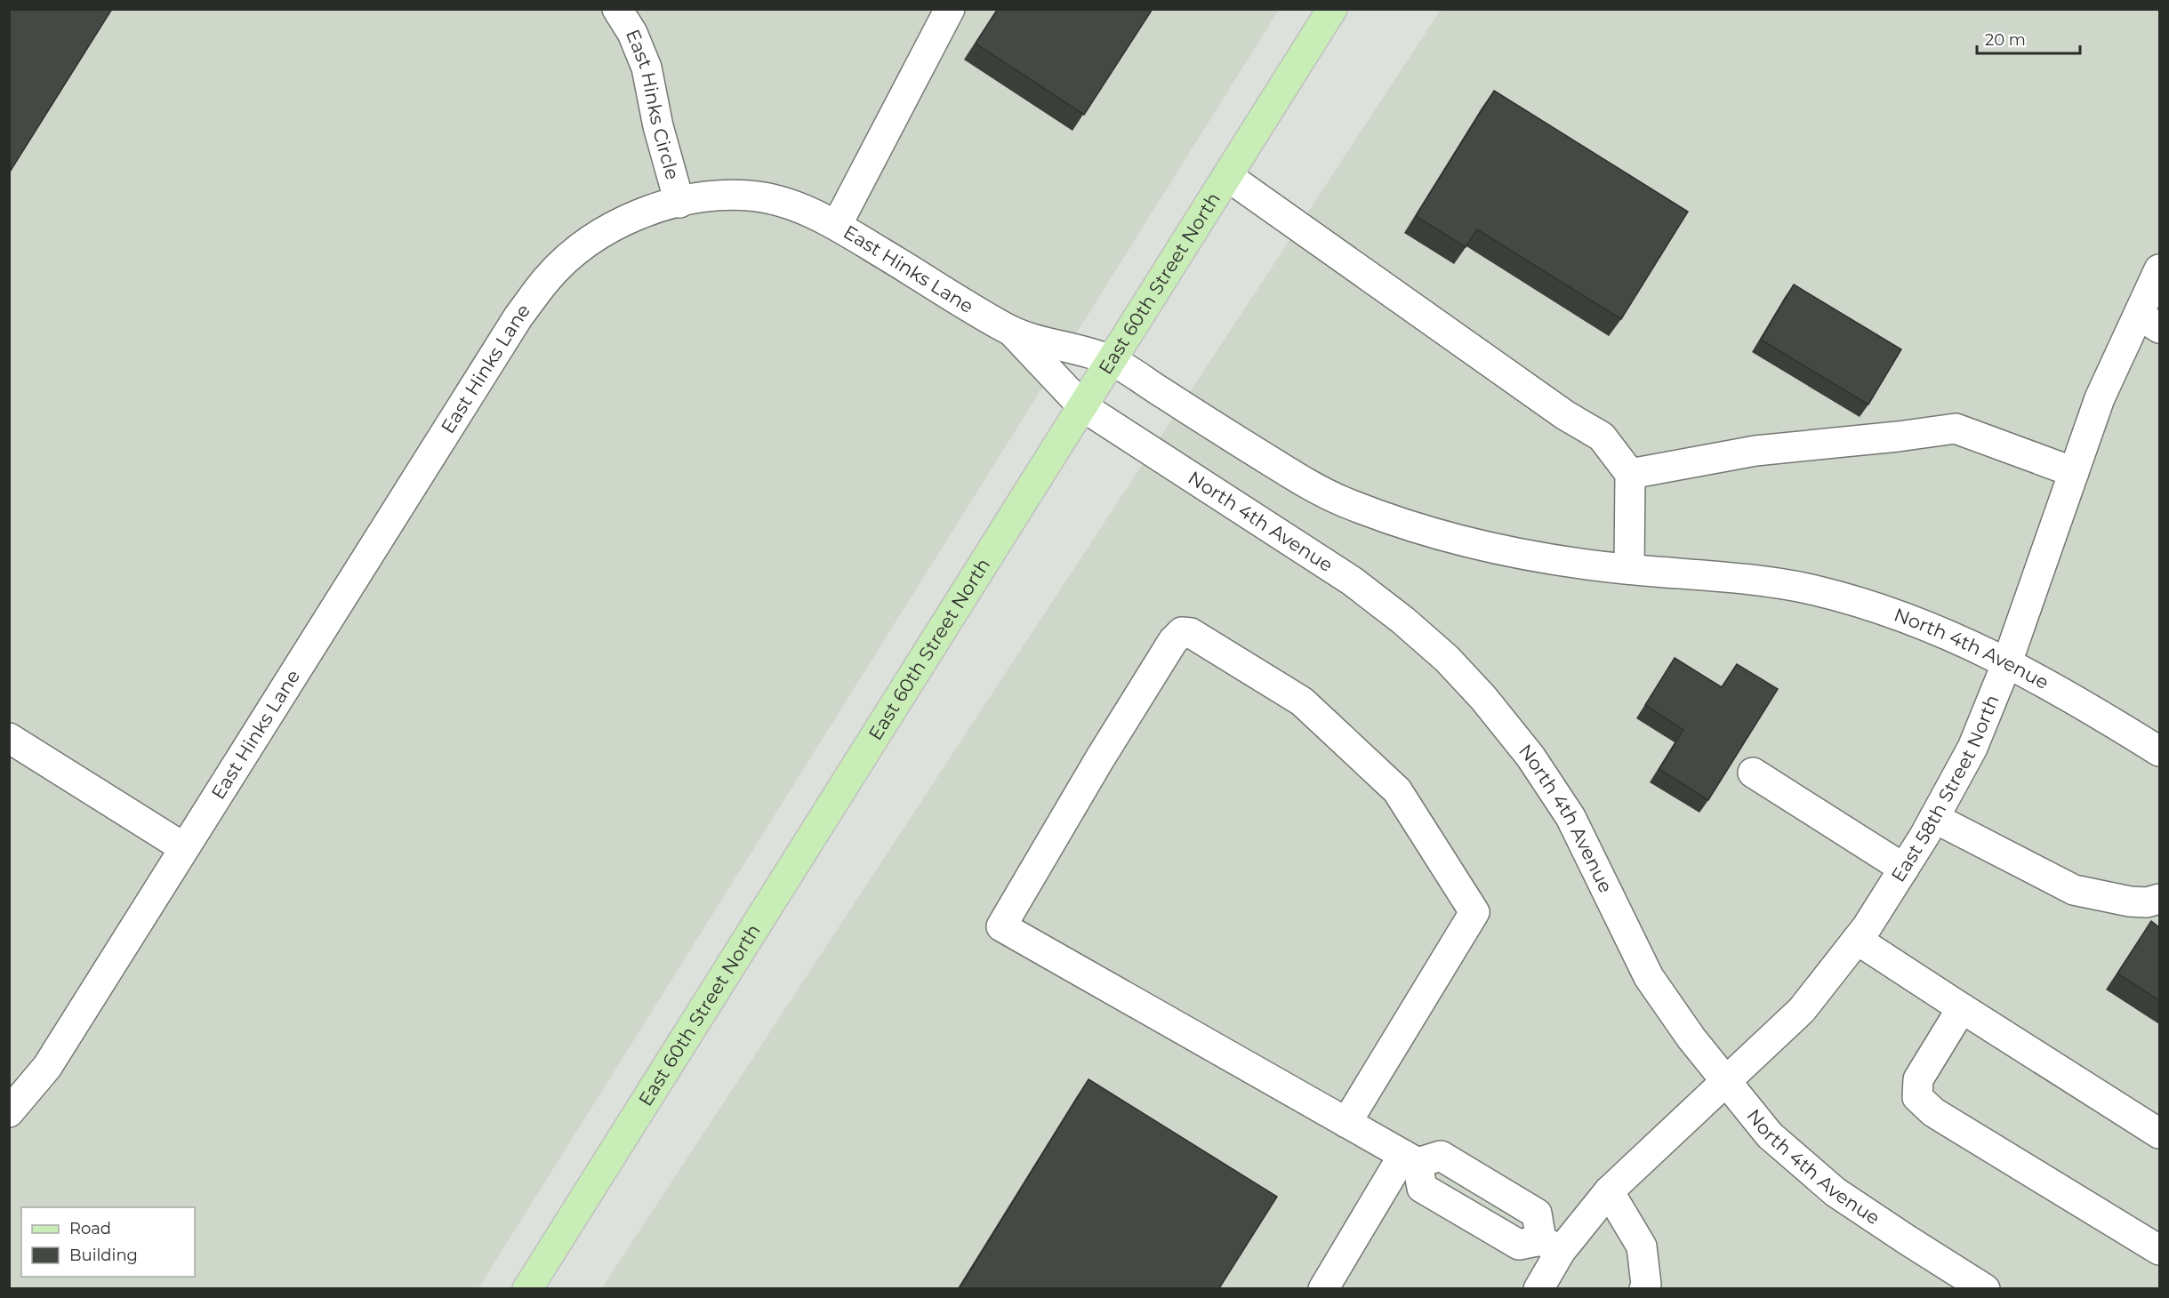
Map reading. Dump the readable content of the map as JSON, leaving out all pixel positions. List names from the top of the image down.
{
  "streets": {
    "main road": ["East 60th Street North"],
    "street": [
      "East Hinks Circle",
      "East Hinks Lane",
      "North 4th Avenue",
      "East 58th Street North"
    ]
  },
  "crossings": [
    ["East Hinks Circle", "East Hinks Lane"],
    ["East Hinks Lane", "East 60th Street North"],
    ["East Hinks Lane", "North 4th Avenue"],
    ["East 60th Street North", "North 4th Avenue"],
    ["North 4th Avenue", "East 58th Street North"]
  ],
  "legend": ["Road", "Building"],
  "scale_bar": "20 m"
}
